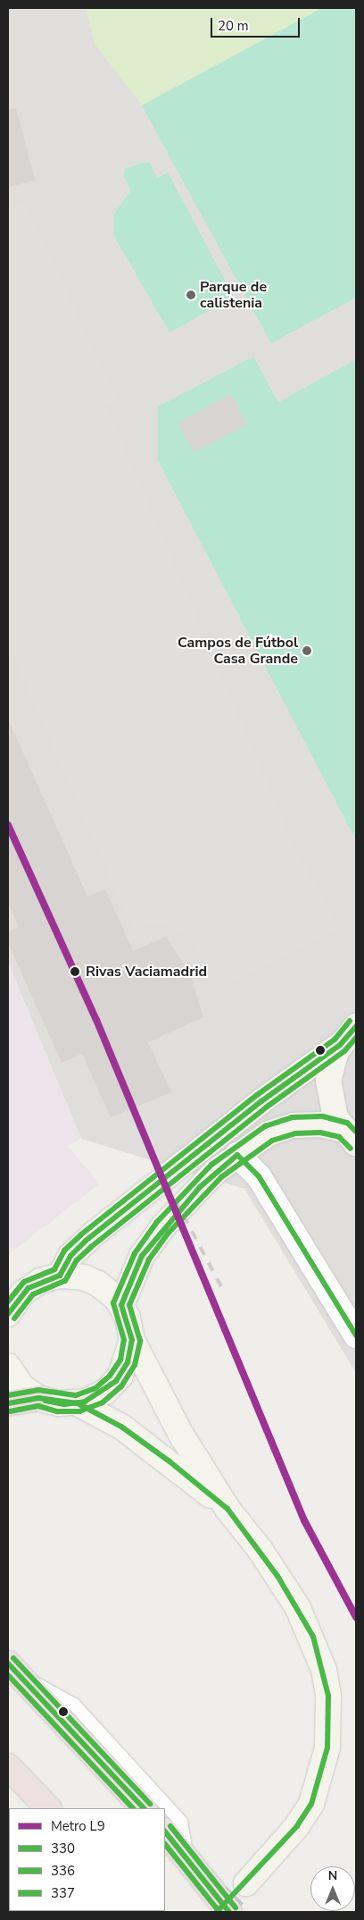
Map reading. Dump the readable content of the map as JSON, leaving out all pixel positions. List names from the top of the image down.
{
  "places": ["Parque de calistenia", "Campos de Fútbol Casa Grande", "Rivas Vaciamadrid"],
  "lines": [
    "metro line L9",
    "transit line 337",
    "transit line 330",
    "transit line 336"
  ],
  "legend": [
    "Metro L9",
    "330",
    "336",
    "337"
  ],
  "scale_bar": "20 m",
  "north": "top"
}
